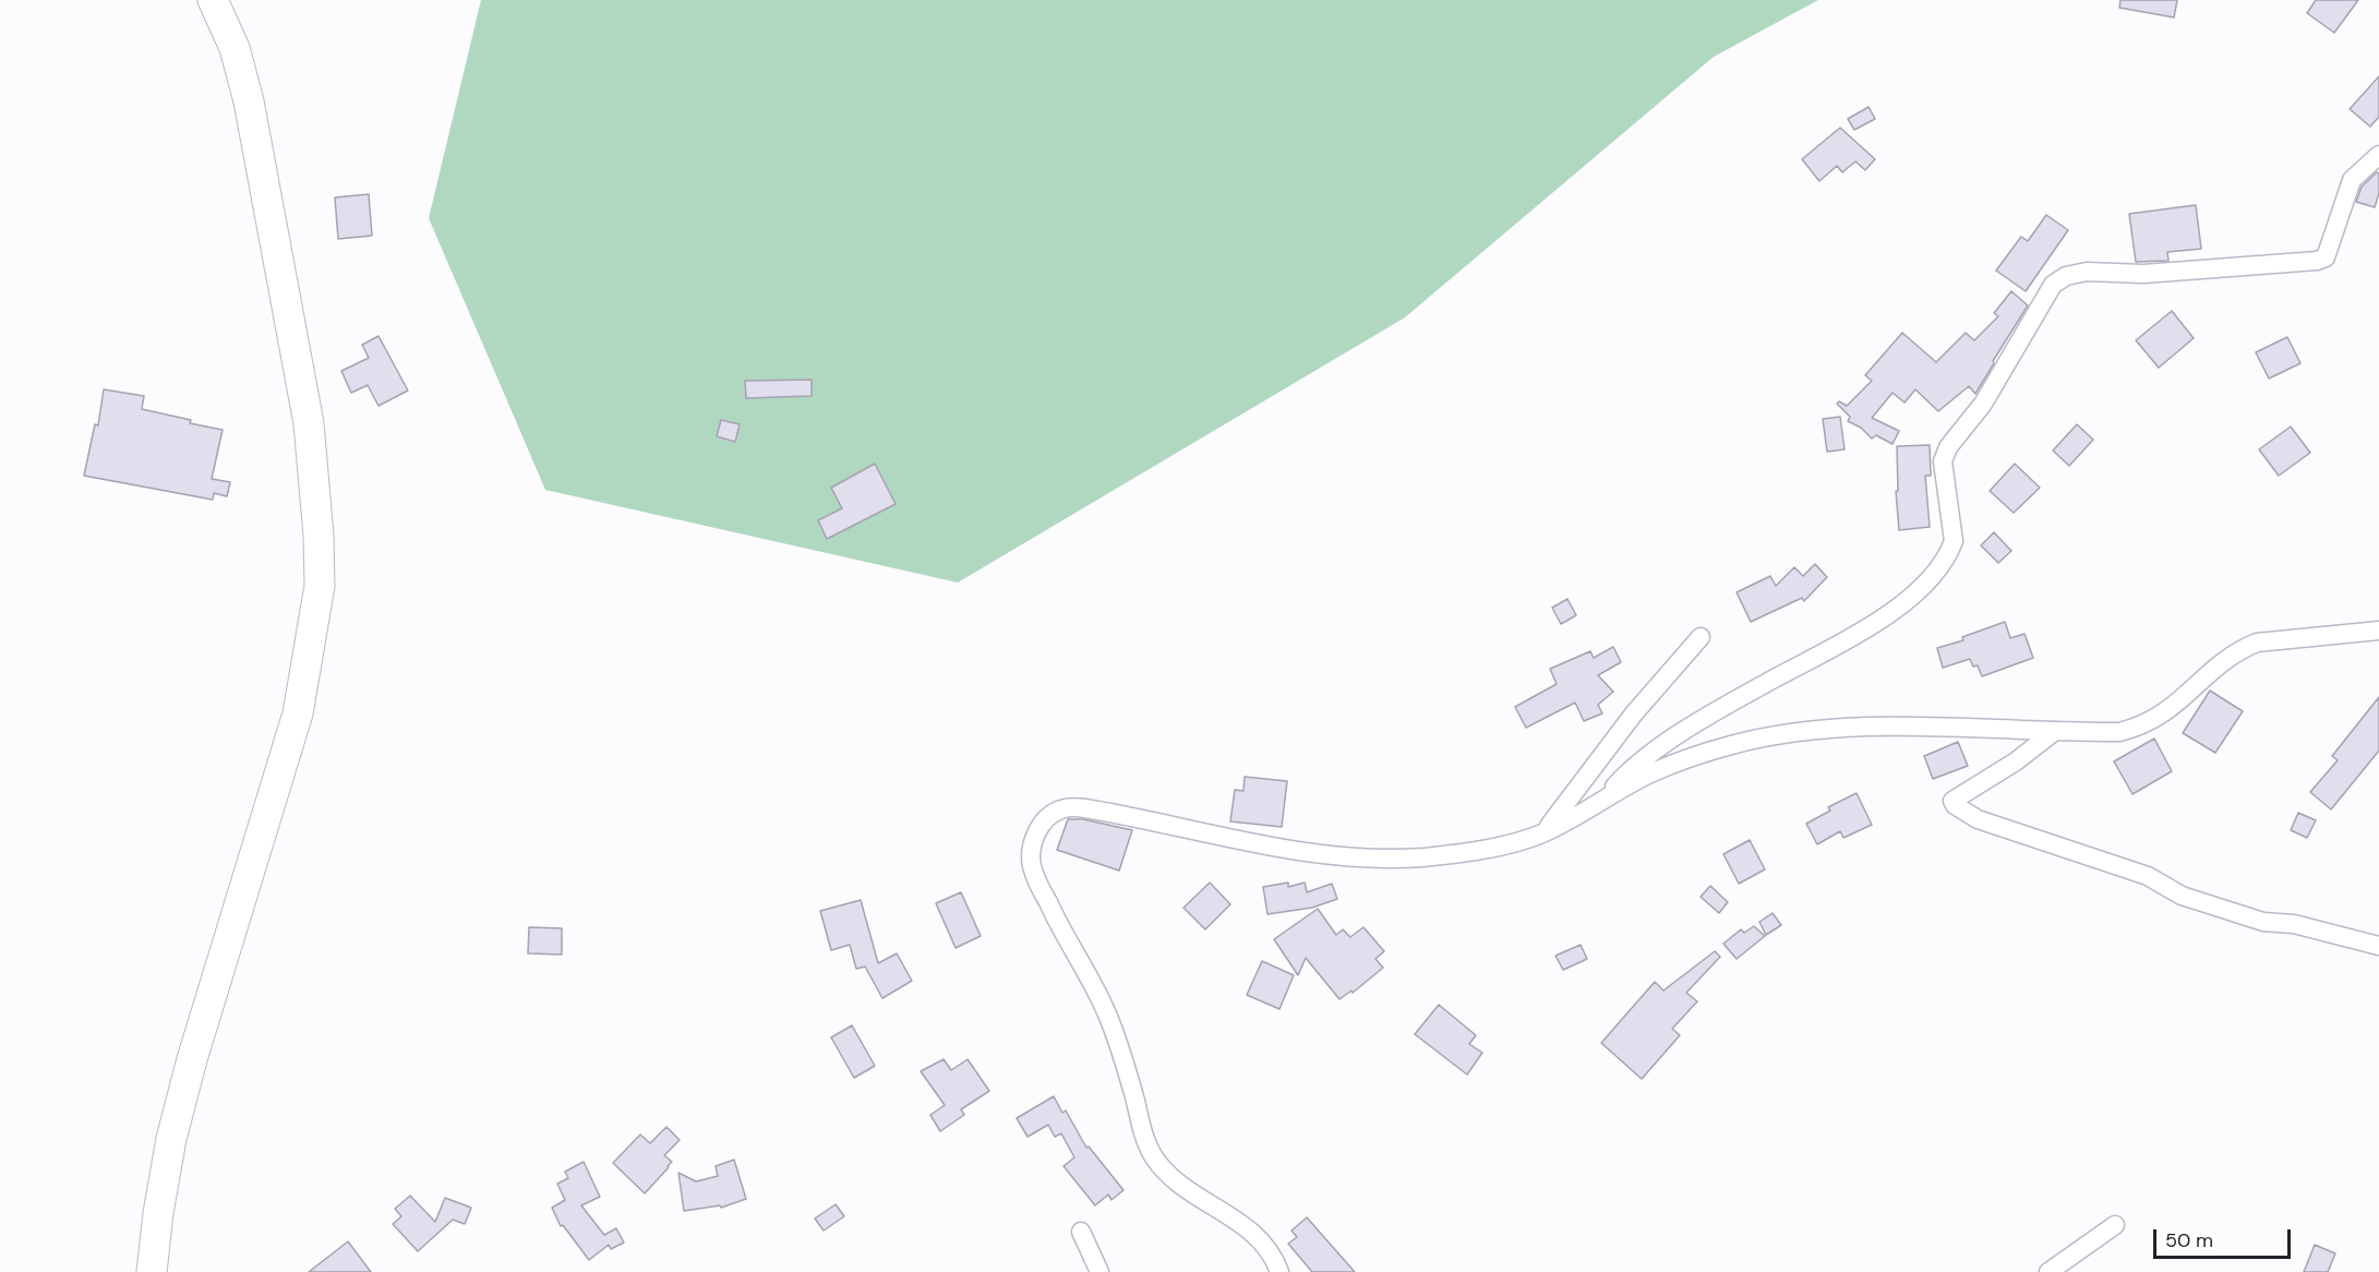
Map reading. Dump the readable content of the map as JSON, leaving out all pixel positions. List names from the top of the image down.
{
  "scale_bar": "50 m"
}
